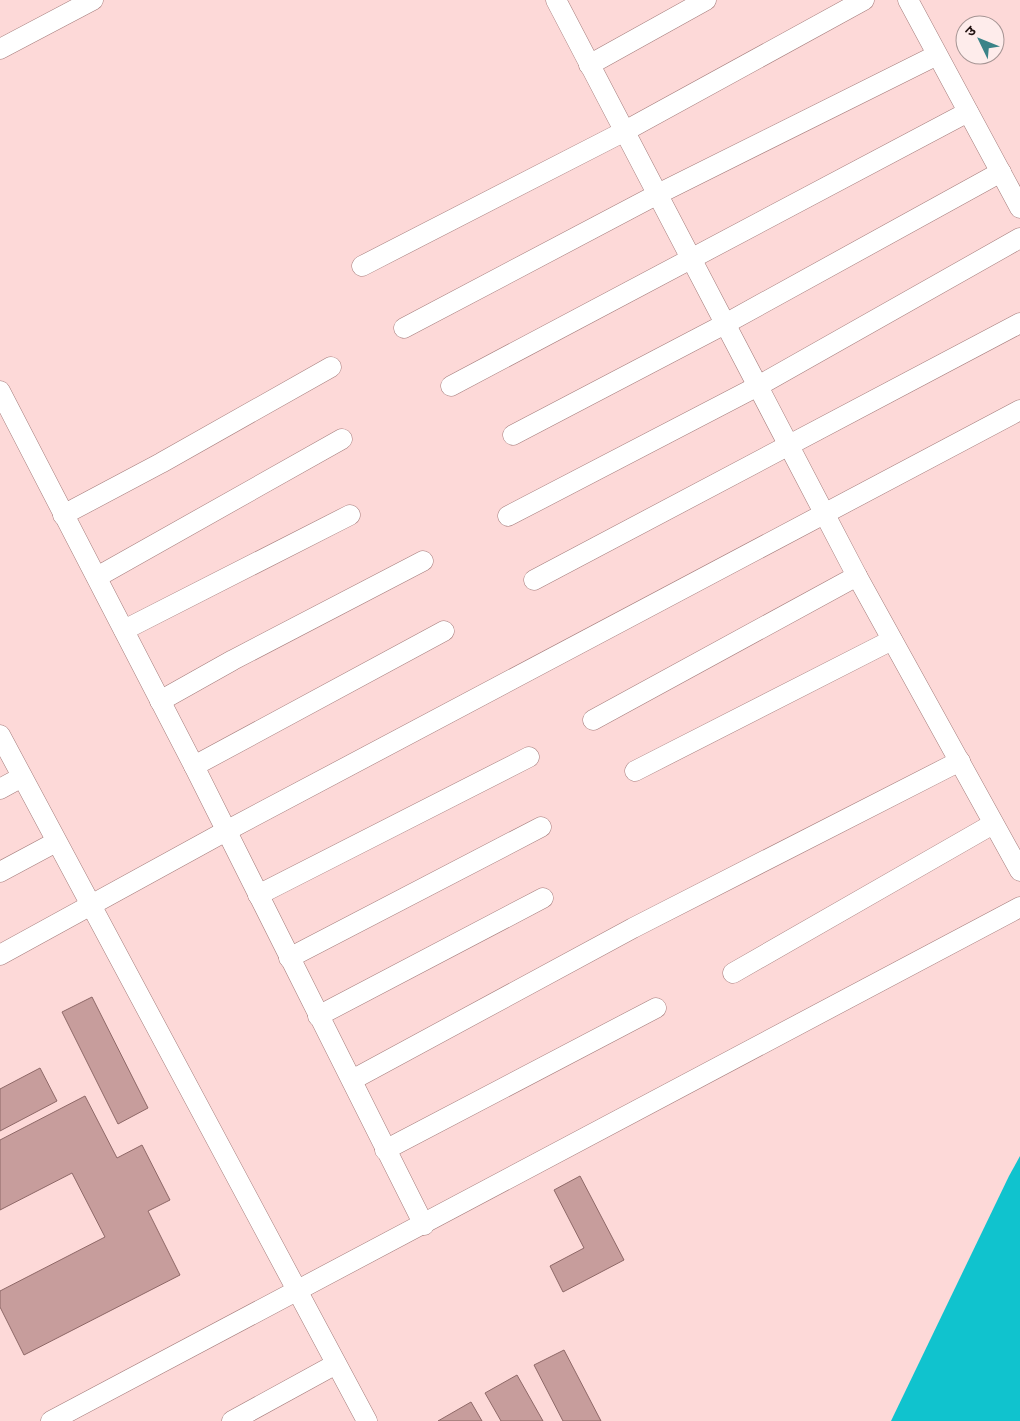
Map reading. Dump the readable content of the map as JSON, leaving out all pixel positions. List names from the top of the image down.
{
  "north": "top left"
}
